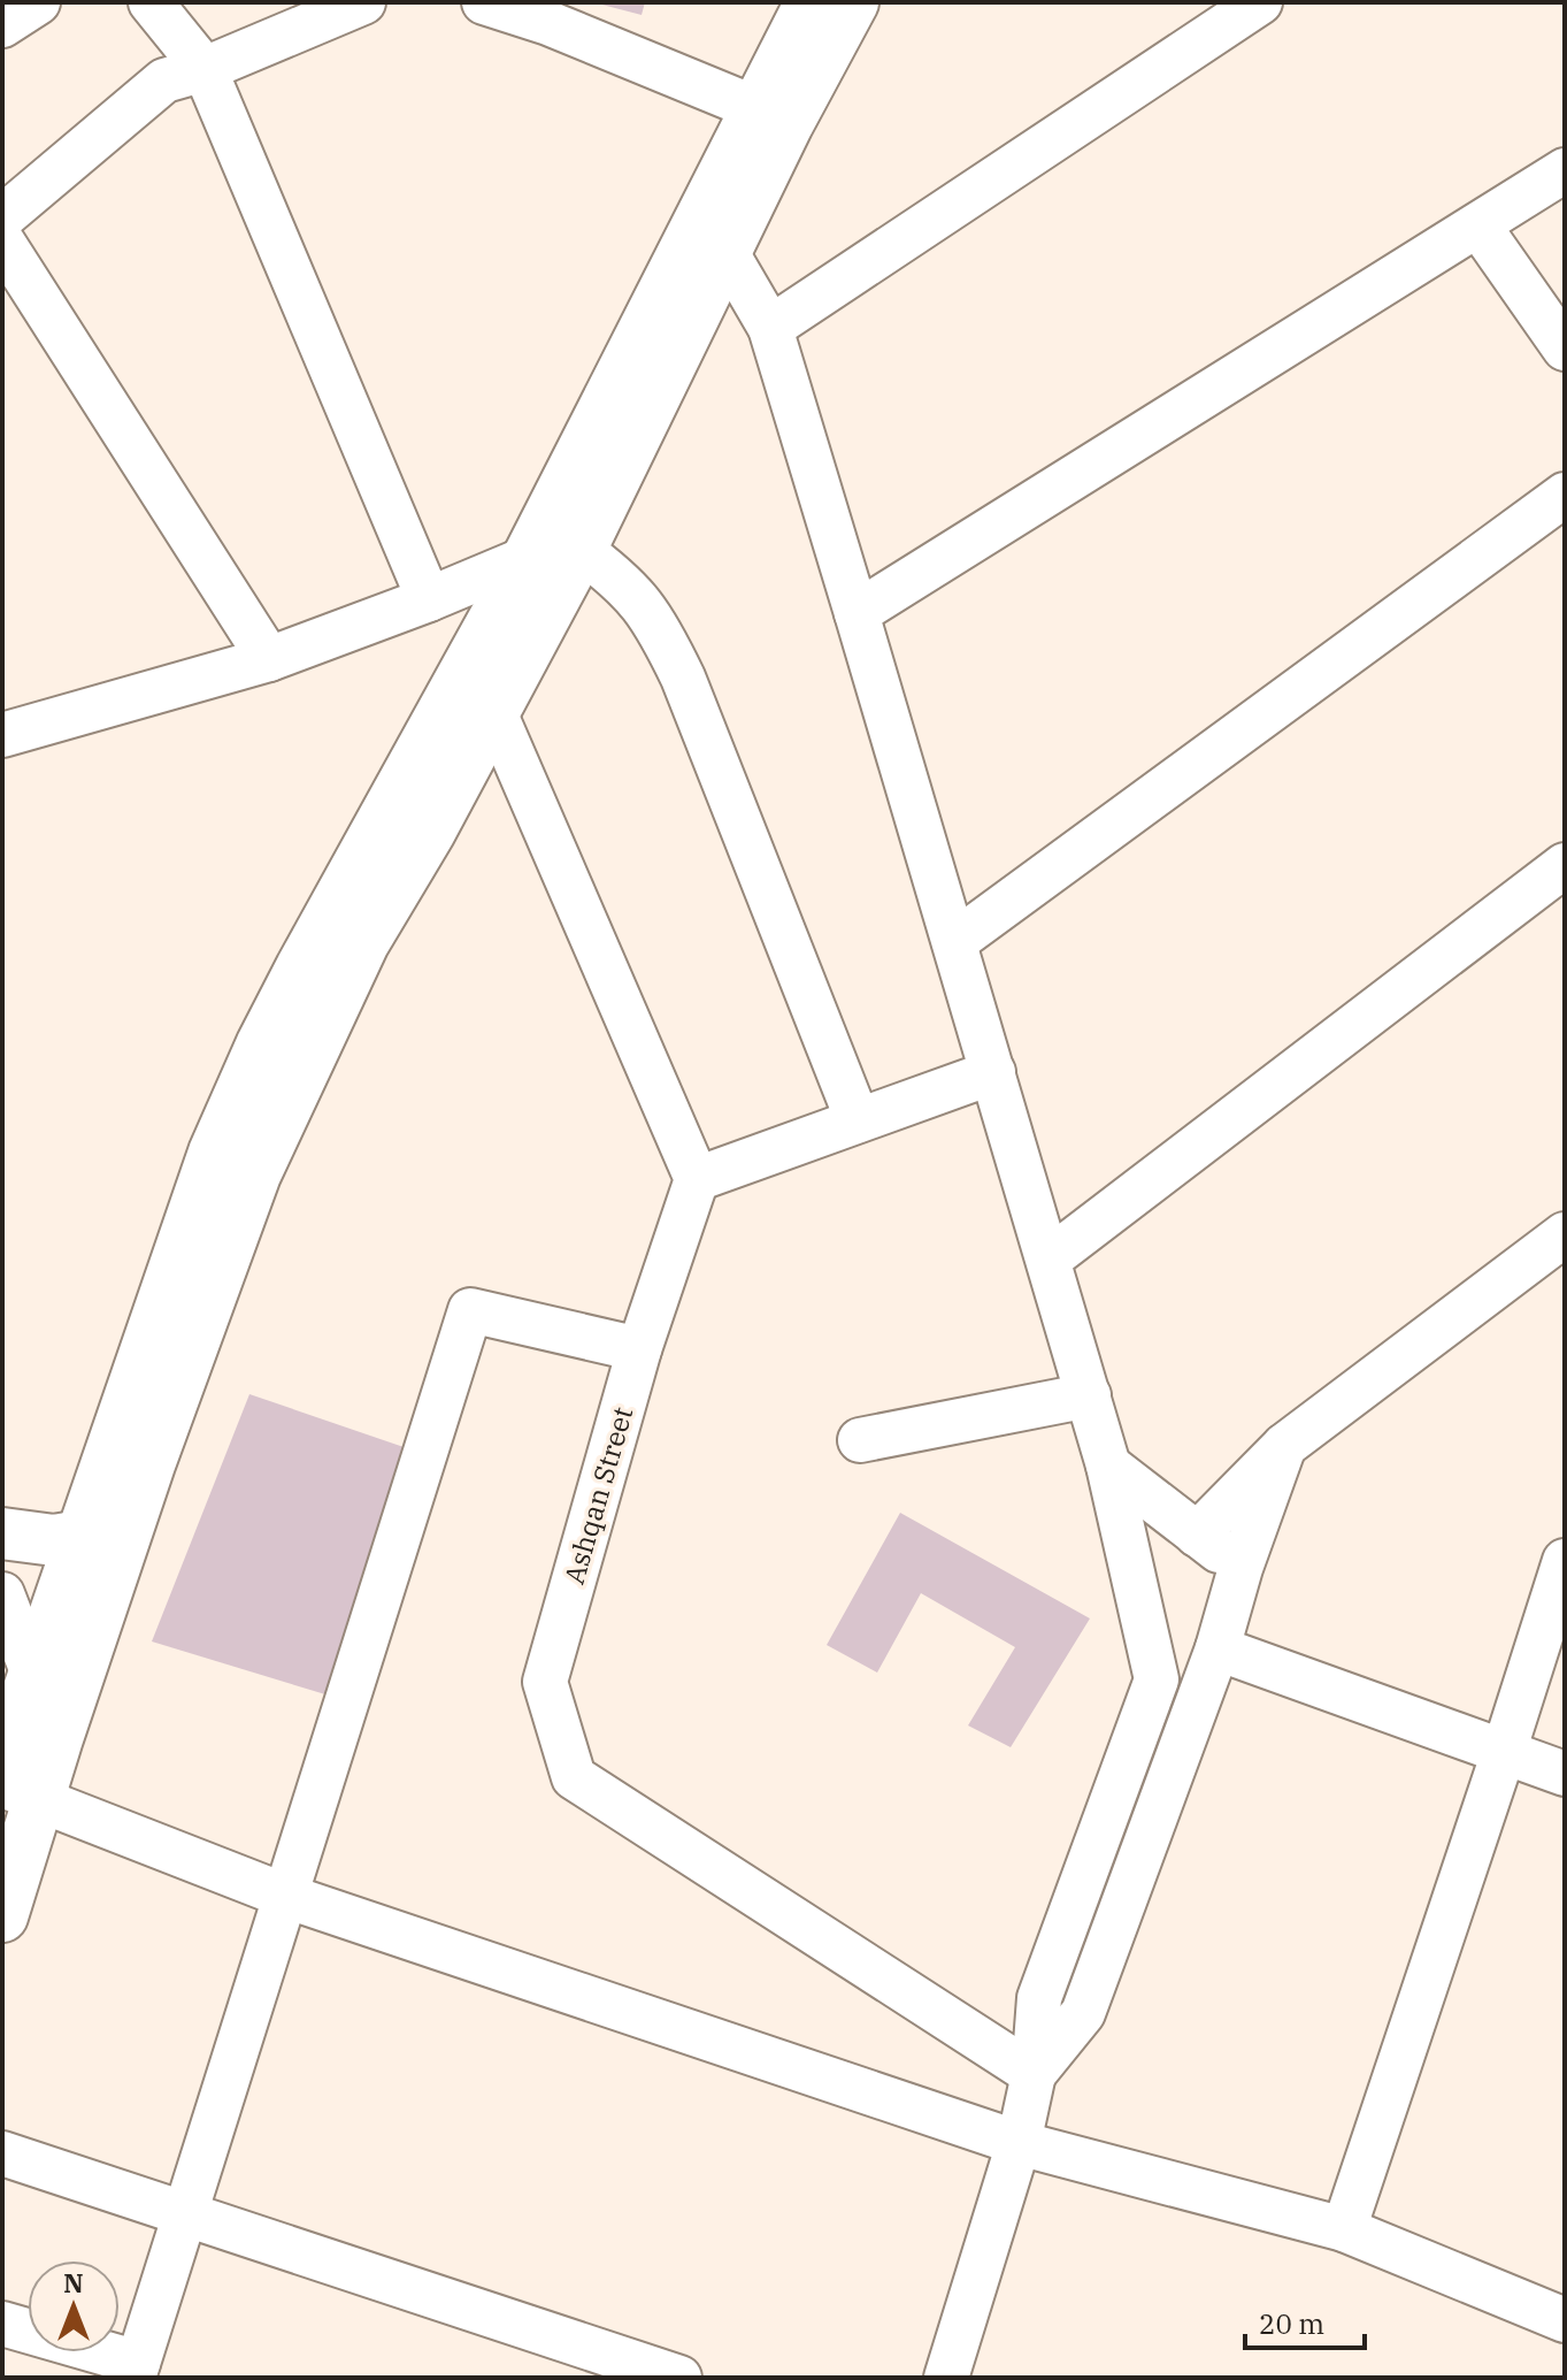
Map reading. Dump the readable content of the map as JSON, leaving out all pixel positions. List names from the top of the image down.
{
  "streets": {
    "street": ["Ashqan Street"]
  },
  "scale_bar": "20 m",
  "north": "top"
}
